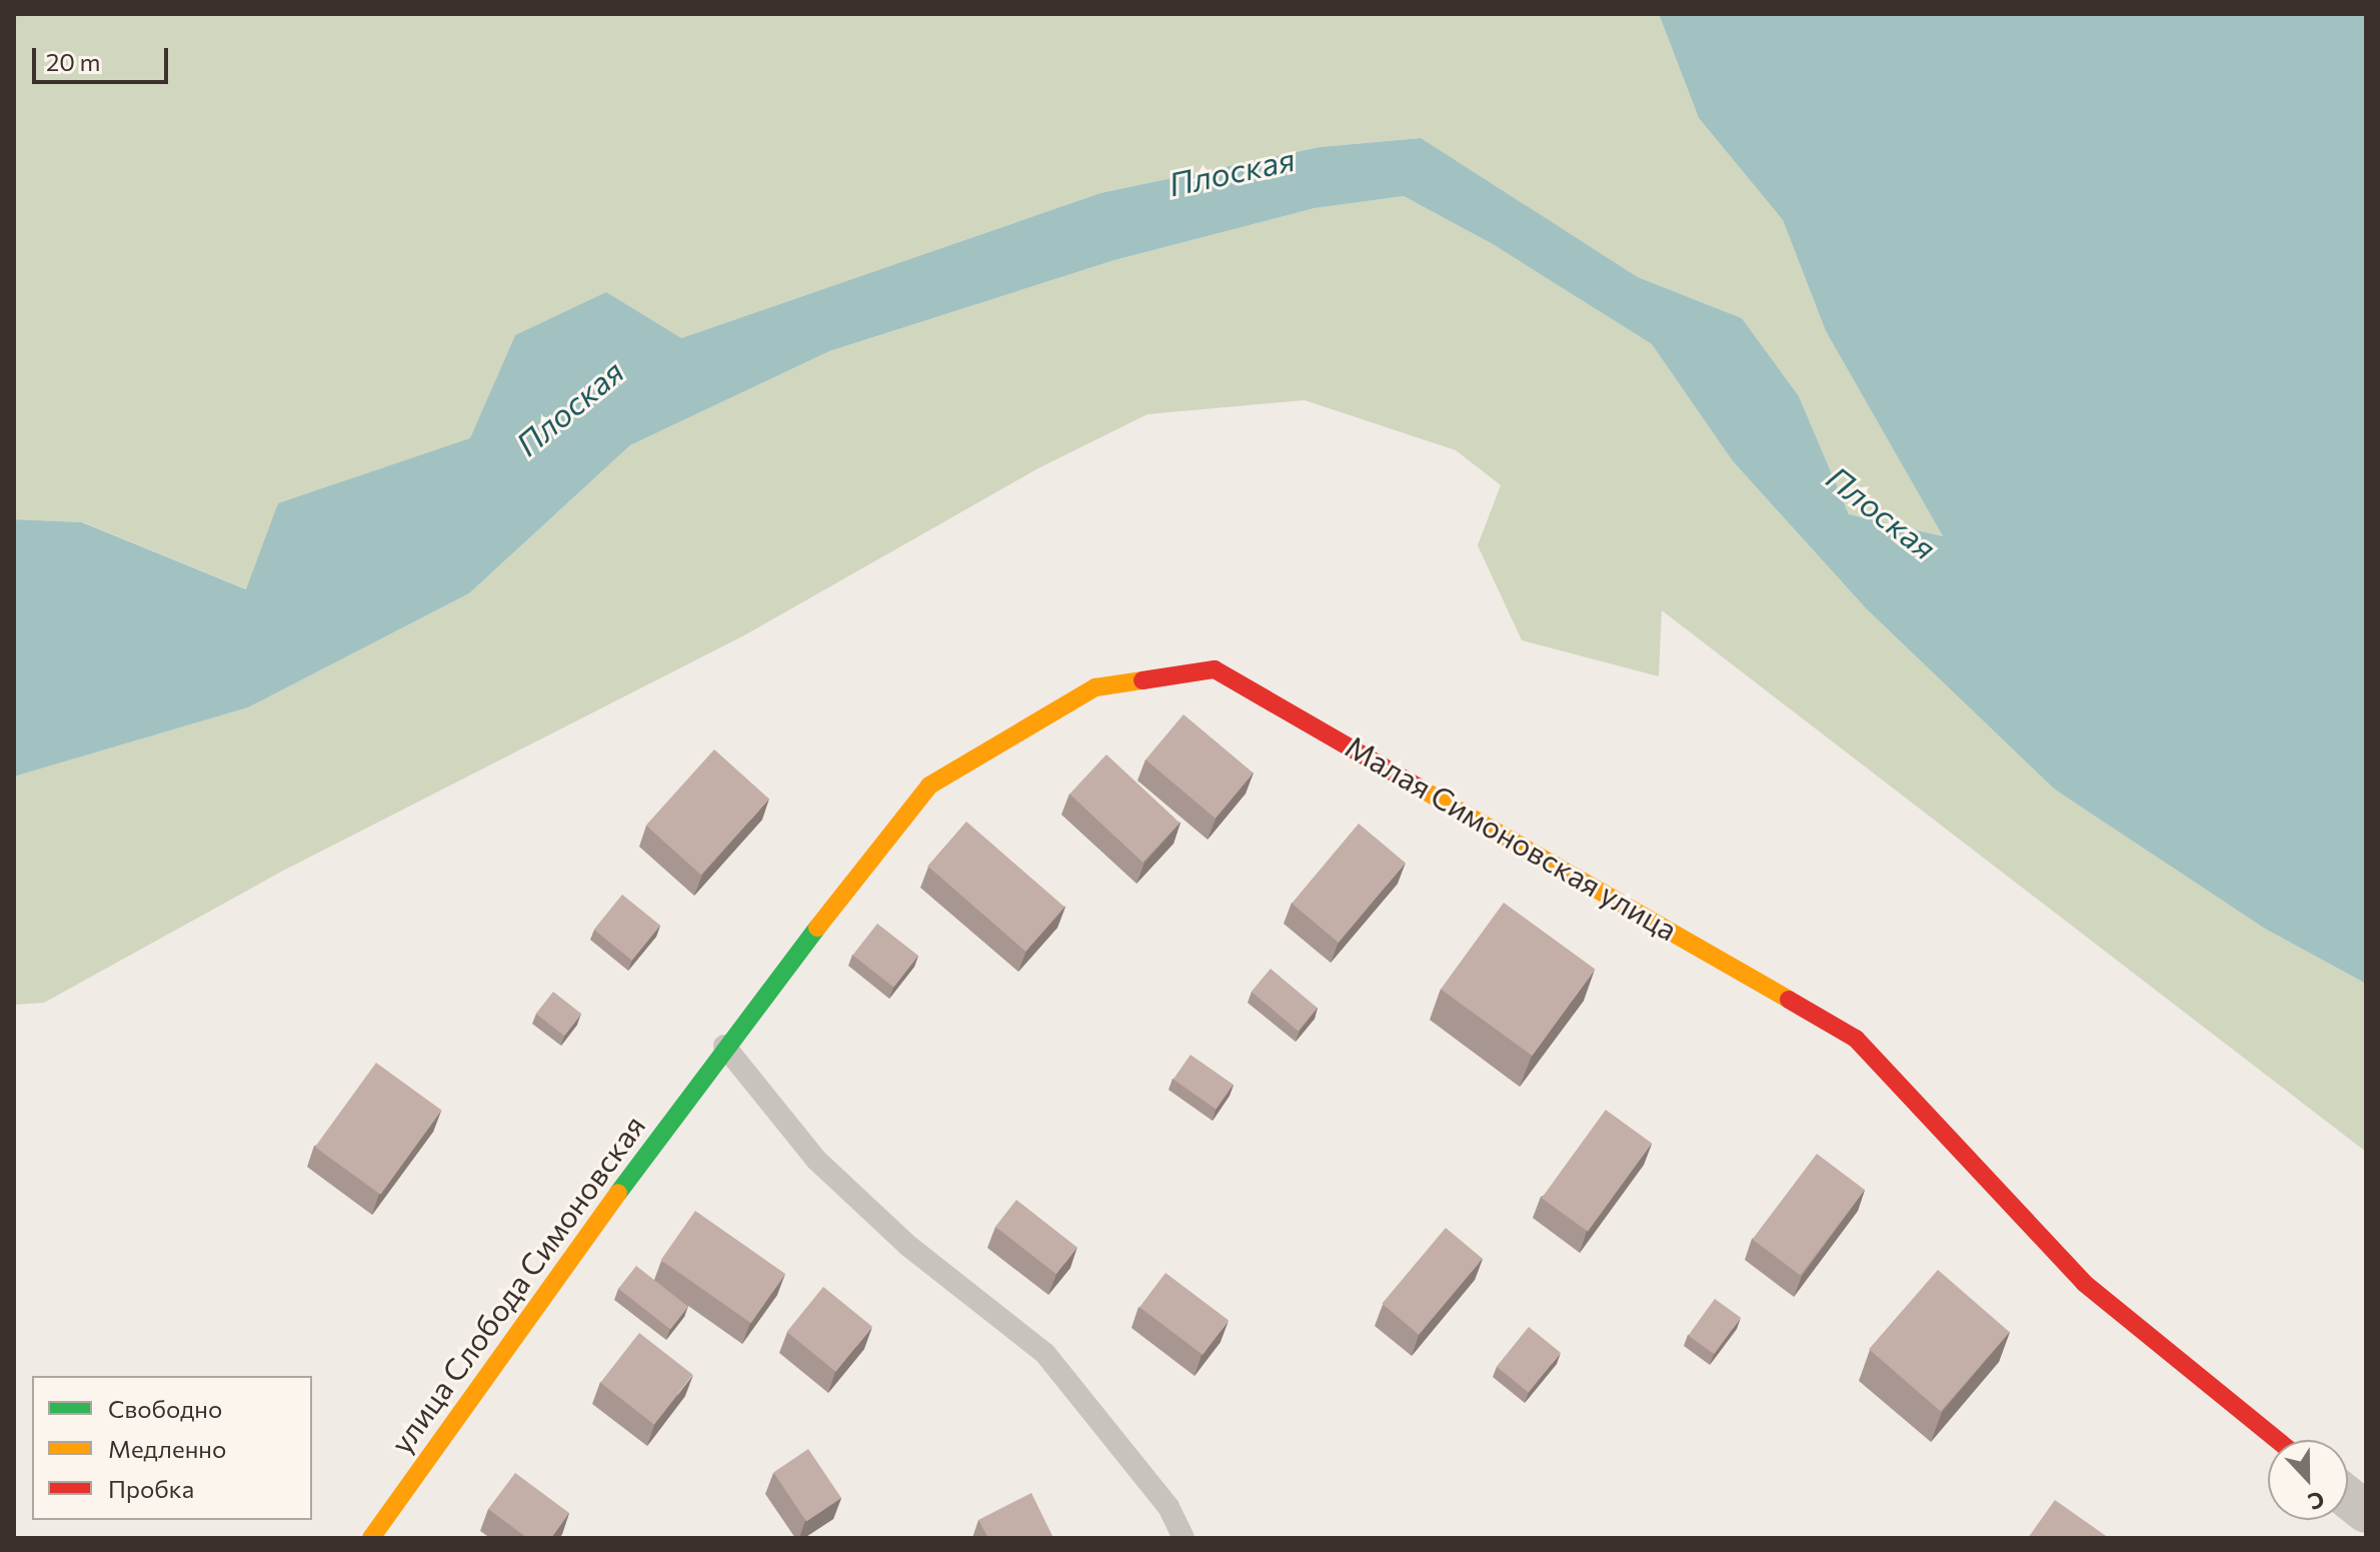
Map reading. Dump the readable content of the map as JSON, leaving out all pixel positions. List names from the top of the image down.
{
  "streets": {
    "street": ["Малая Симоновская улица", "улица Слобода Симоновская"]
  },
  "crossings": [
    ["Малая Симоновская улица", "улица Слобода Симоновская"]
  ],
  "water": ["Плоская"],
  "legend": ["Свободно", "Медленно", "Пробка"],
  "scale_bar": "20 m",
  "north": "bottom"
}
